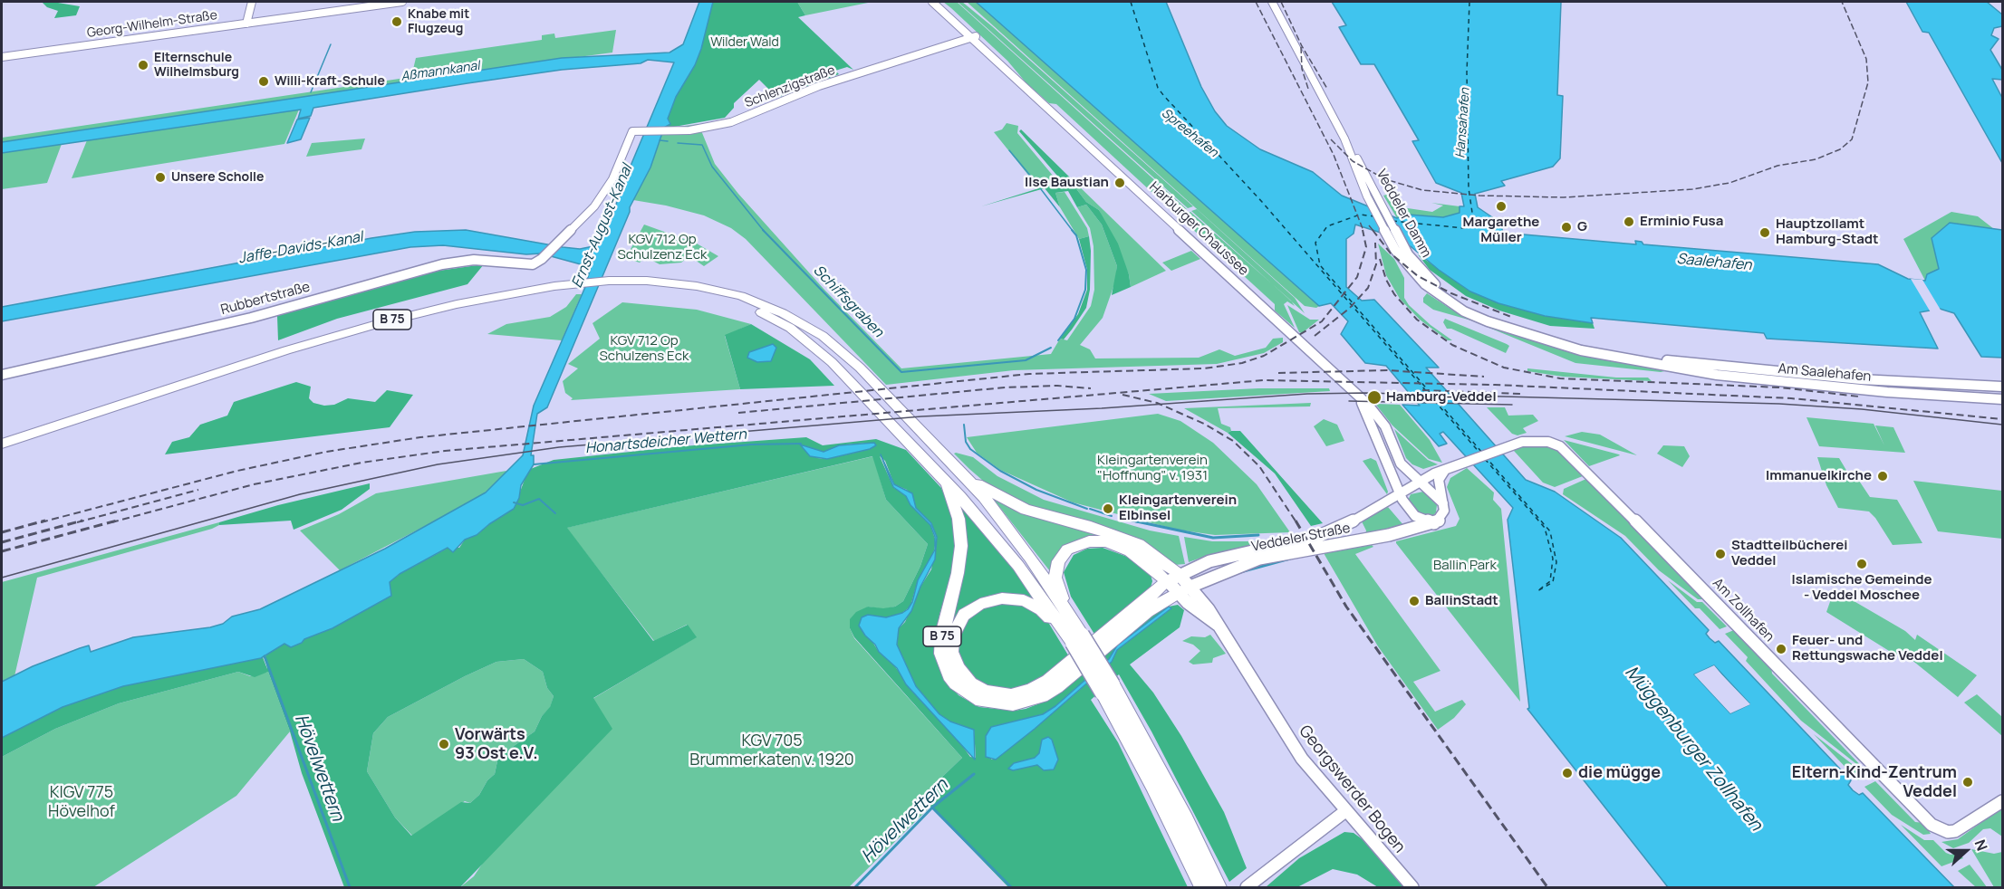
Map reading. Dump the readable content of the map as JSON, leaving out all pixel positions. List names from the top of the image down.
{
  "streets": {
    "highway": ["B 75"],
    "main road": [
      "Georg-Wilhelm-Straße",
      "Schlenzigstraße",
      "Veddeler Damm",
      "Harburger Chaussee",
      "Rubbertstraße",
      "Am Saalehafen",
      "Veddeler Straße",
      "Am Zollhafen",
      "Georgswerder Bogen"
    ]
  },
  "crossings": [
    ["Schlenzigstraße", "Harburger Chaussee"],
    ["Schlenzigstraße", "Rubbertstraße"],
    ["Veddeler Damm", "Am Saalehafen"],
    ["Harburger Chaussee", "Veddeler Straße"],
    ["B 75", "Veddeler Straße"],
    ["B 75", "Georgswerder Bogen"],
    ["Veddeler Straße", "Am Zollhafen"],
    ["Veddeler Straße", "Georgswerder Bogen"]
  ],
  "water": [
    "Aßmannkanal",
    "Hansahafen",
    "Spreehafen",
    "Ernst-August-Kanal",
    "Jaffe-Davids-Kanal",
    "Saalehafen",
    "Schiffsgraben",
    "Honartsdeicher Wettern",
    "Müggenburger Zollhafen",
    "Hövelwettern"
  ],
  "parks": [
    "Wilder Wald",
    "KGV 712 Op Schulzenz Eck",
    "KGV 712 Op Schulzens Eck",
    "Kleingartenverein \"Hoffnung\" v. 1931",
    "Ballin Park",
    "KGV 705 Brummerkaten v. 1920",
    "KlGV 775 Hövelhof"
  ],
  "places": [
    "Knabe mit Flugzeug",
    "Elternschule Wilhelmsburg",
    "Willi-Kraft-Schule",
    "Unsere Scholle",
    "Ilse Baustian",
    "Margarethe Müller",
    "Erminio Fusa",
    "G",
    "Hauptzollamt Hamburg-Stadt",
    "Hamburg-Veddel",
    "Immanuelkirche",
    "Kleingartenverein Elbinsel",
    "Stadtteilbücherei Veddel",
    "Islamische Gemeinde - Veddel Moschee",
    "BallinStadt",
    "Feuer- und Rettungswache Veddel",
    "Vorwärts 93 Ost e.V.",
    "die mügge",
    "Eltern-Kind-Zentrum Veddel"
  ],
  "north": "right"
}
